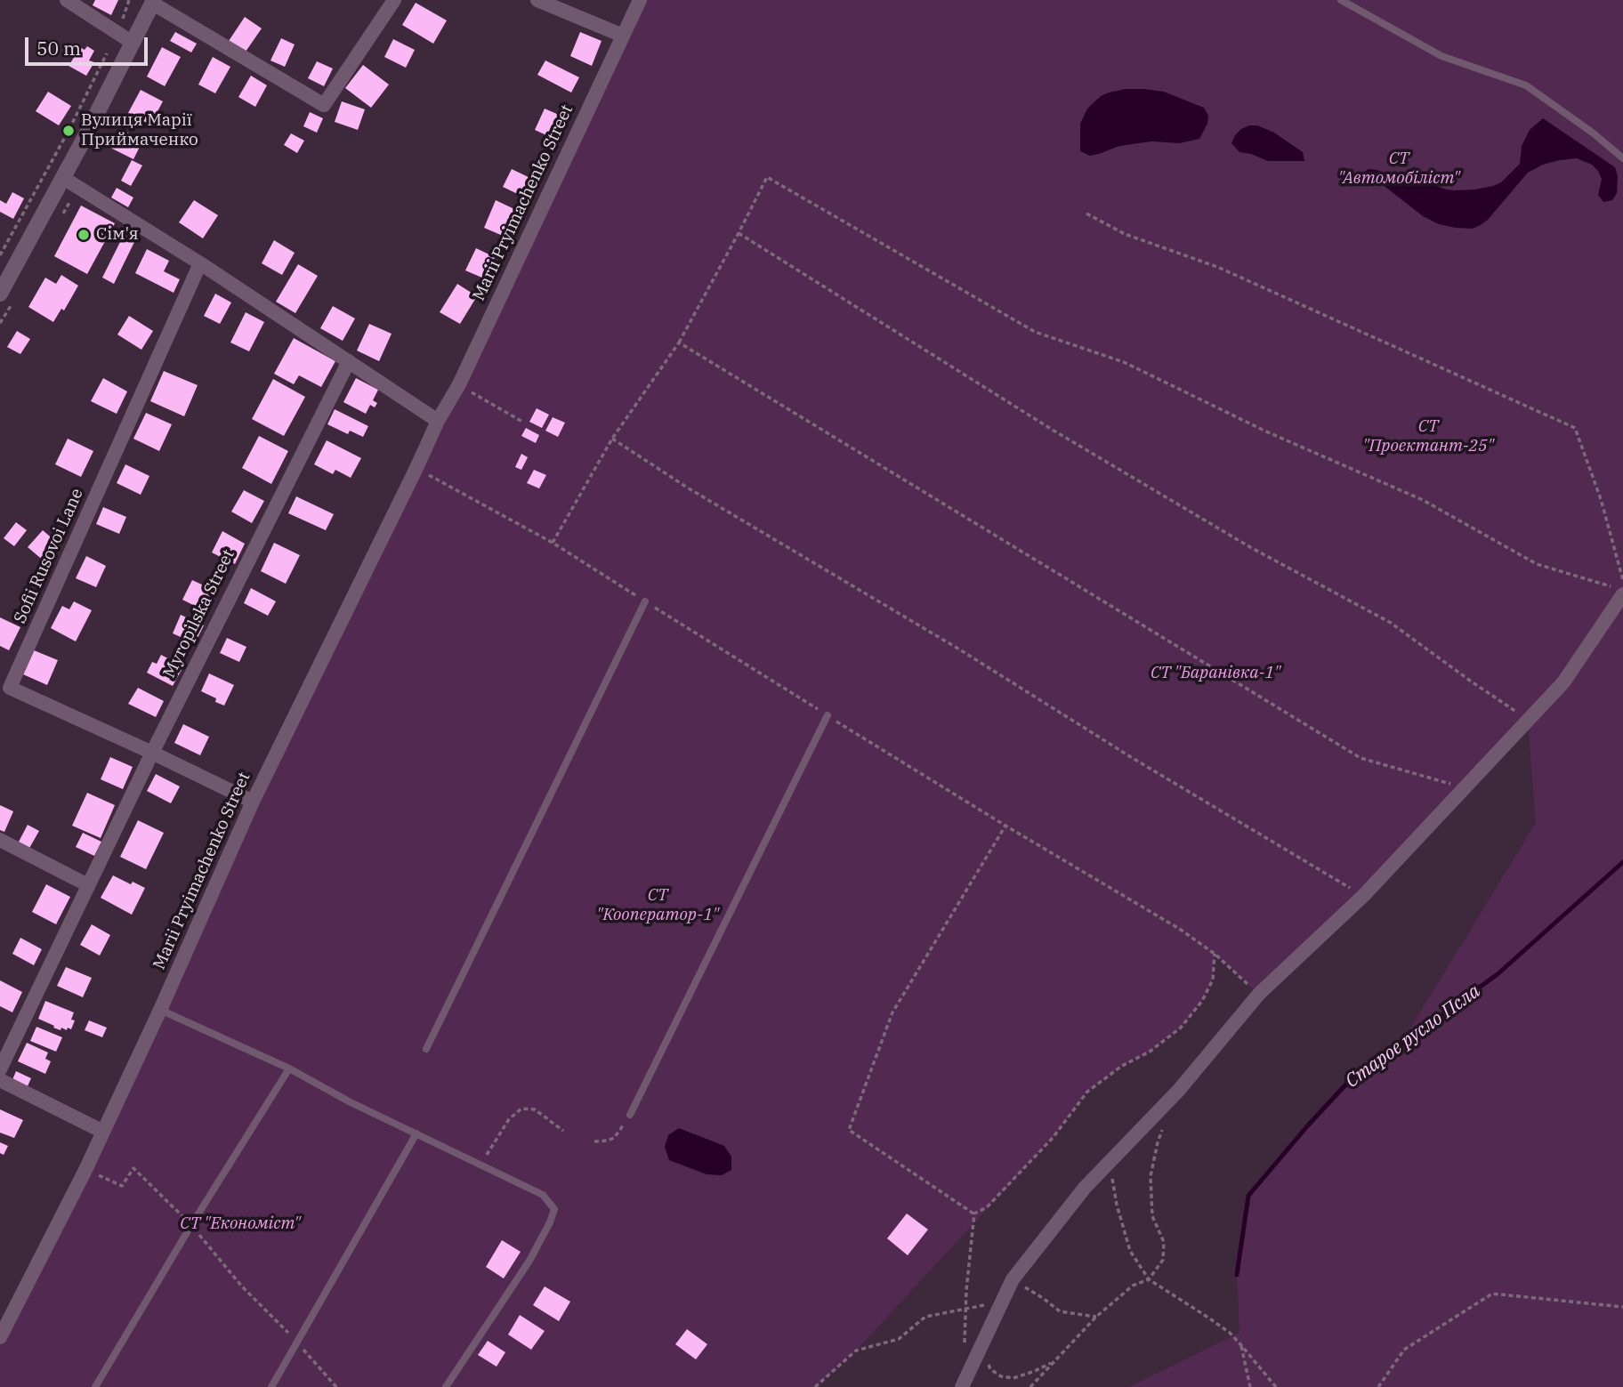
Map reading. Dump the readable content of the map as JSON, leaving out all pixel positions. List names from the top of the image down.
{
  "streets": {
    "street": ["Marii Pryimachenko Street", "Sofii Rusovoi Lane", "Myropilska Street"]
  },
  "crossings": [
    ["Marii Pryimachenko Street", "Sofii Rusovoi Lane"],
    ["Sofii Rusovoi Lane", "Myropilska Street"]
  ],
  "water": ["Старое русло Псла"],
  "parks": [
    "СТ \"Автомобіліст\"",
    "СТ \"Проектант-25\"",
    "СТ \"Баранівка-1\"",
    "СТ \"Кооператор-1\"",
    "СТ \"Економіст\""
  ],
  "places": ["Вулиця Марії Приймаченко", "Сім'я"],
  "scale_bar": "50 m"
}
